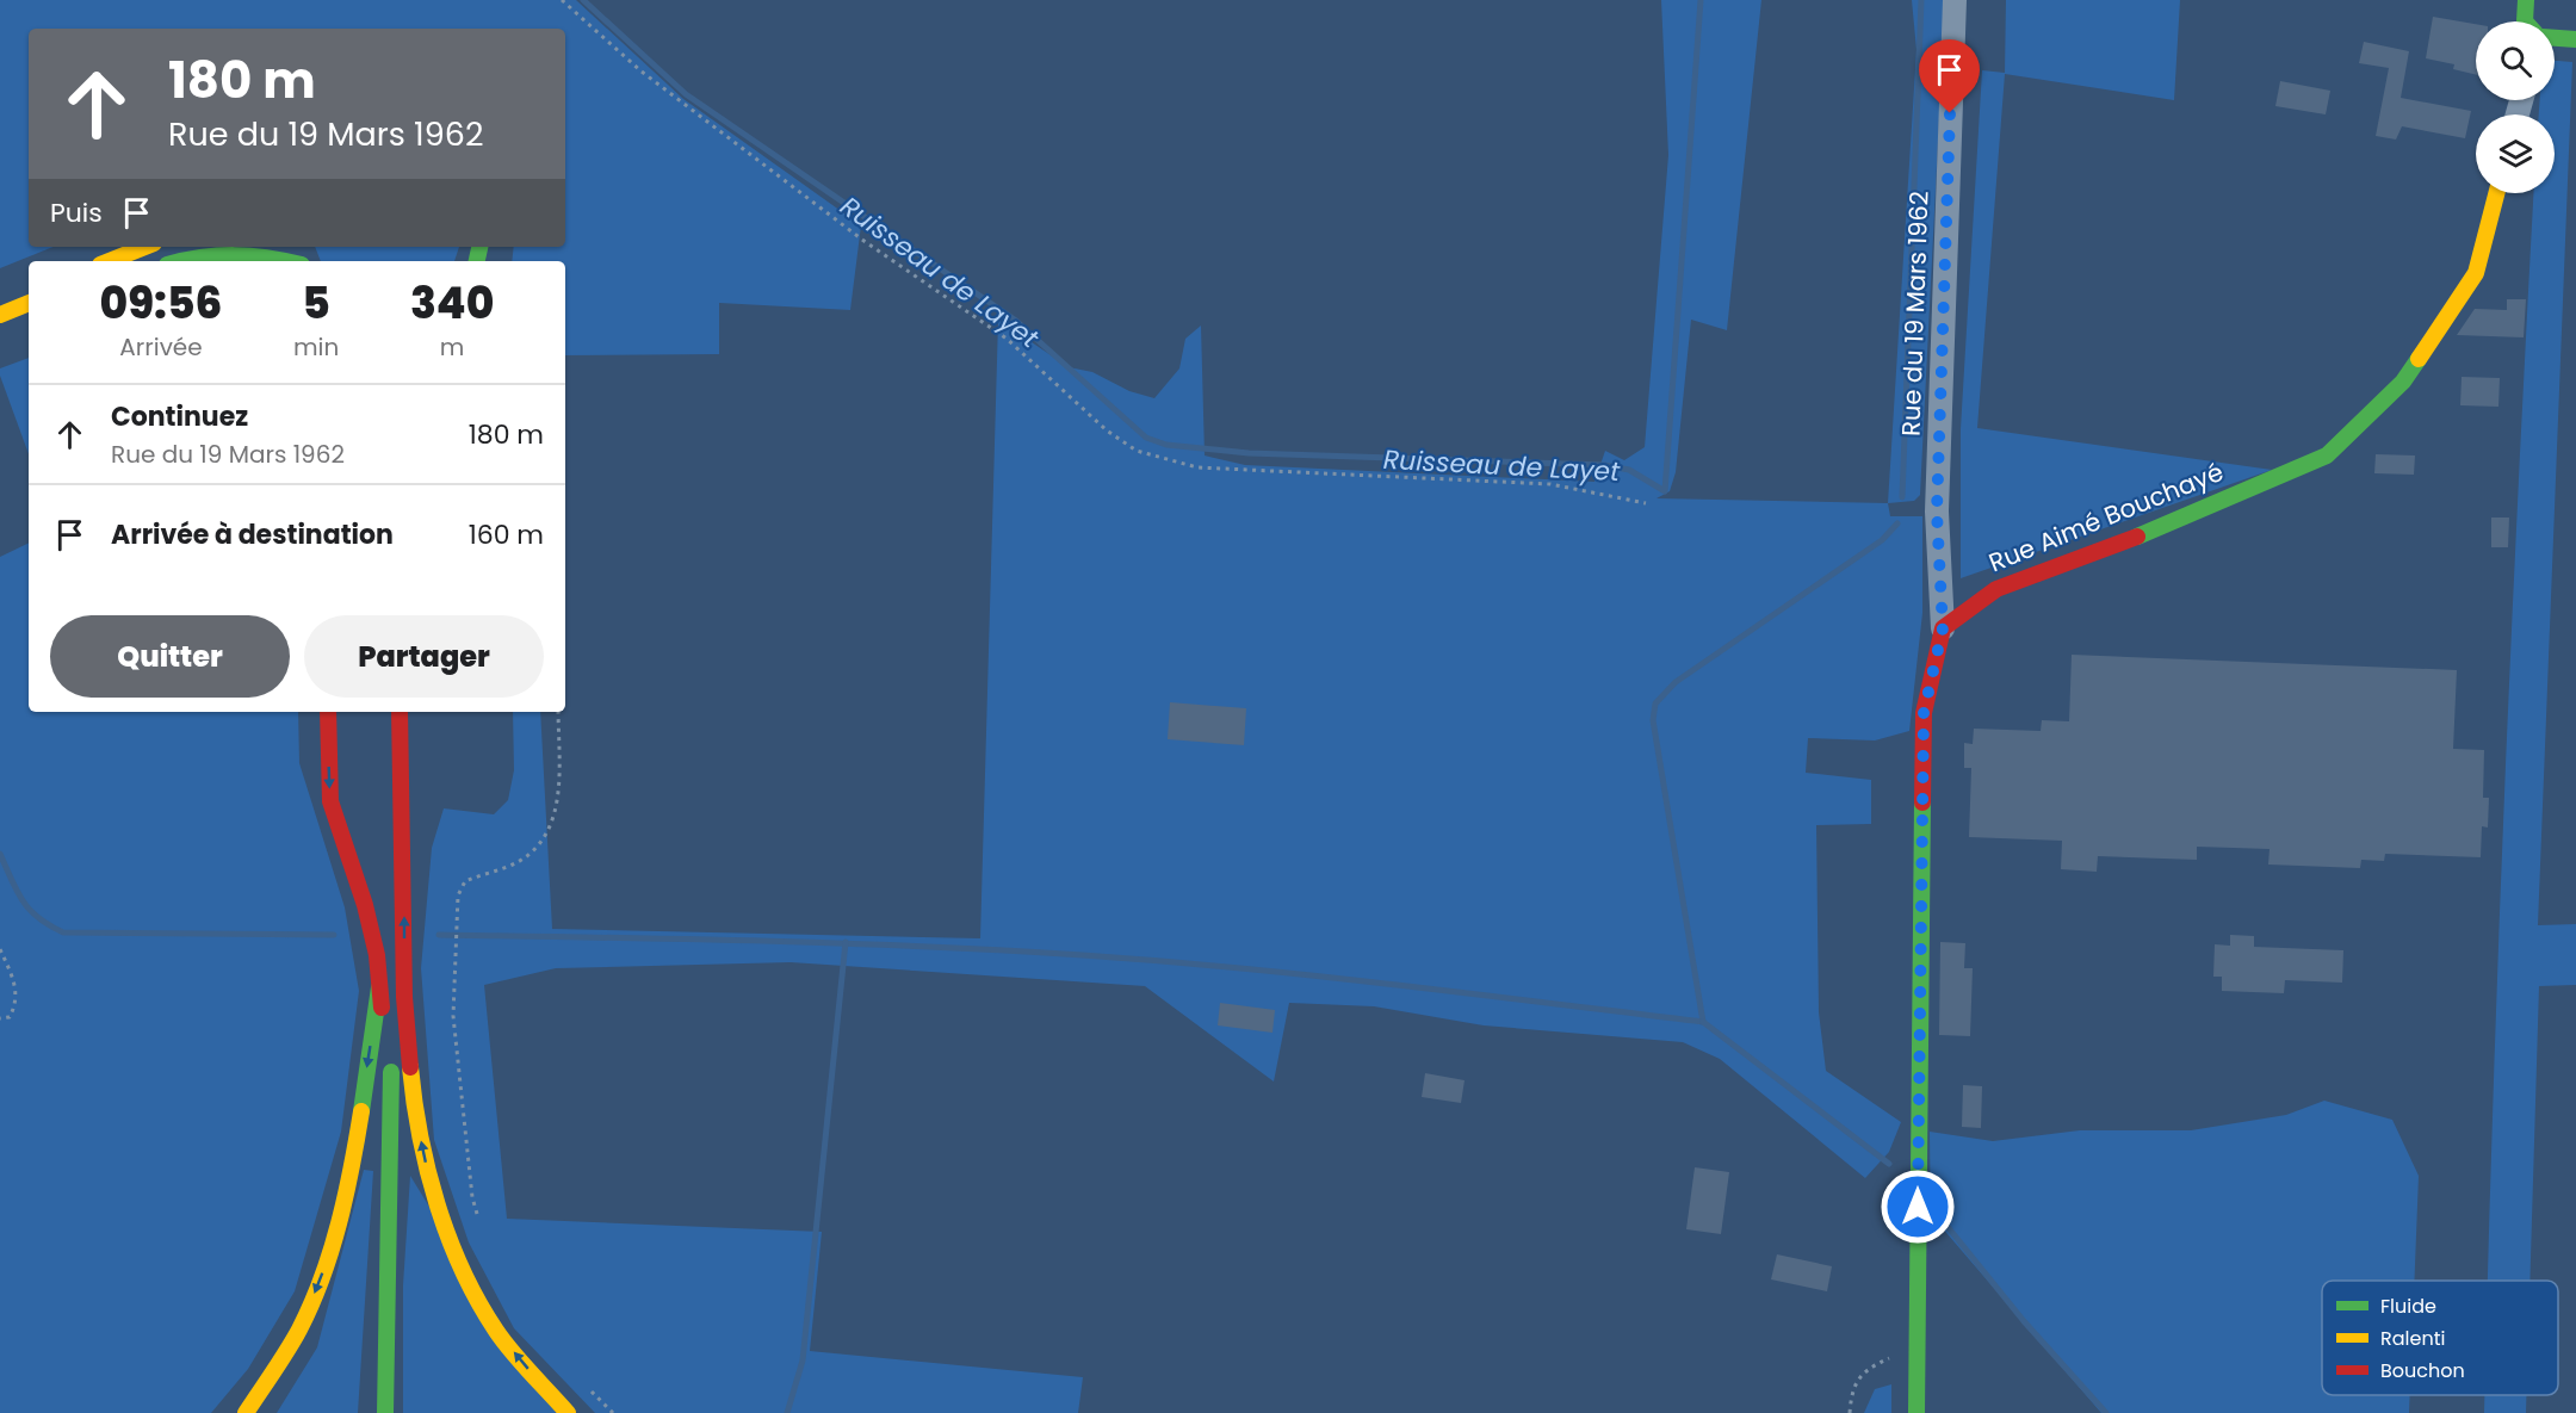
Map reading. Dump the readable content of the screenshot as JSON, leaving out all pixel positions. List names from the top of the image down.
{
  "streets": {
    "main road": ["Rue Aimé Bouchayé"],
    "street": ["Rue du 19 Mars 1962"]
  },
  "crossings": [
    ["Rue du 19 Mars 1962", "Rue Aimé Bouchayé"]
  ],
  "water": ["Ruisseau de Layet"],
  "legend": ["Fluide", "Ralenti", "Bouchon"],
  "page": {
    "turn": ["180 m", "Rue du 19 Mars 1962"],
    "then": "Puis",
    "eta": [
      "09:56",
      "Arrivée",
      "5",
      "min",
      "340",
      "m"
    ],
    "list": [
      {
        "name": "Continuez",
        "note": "Rue du 19 Mars 1962",
        "value": "180 m"
      },
      {
        "name": "Arrivée à destination",
        "value": "160 m"
      }
    ],
    "buttons": ["Quitter", "Partager"]
  }
}
